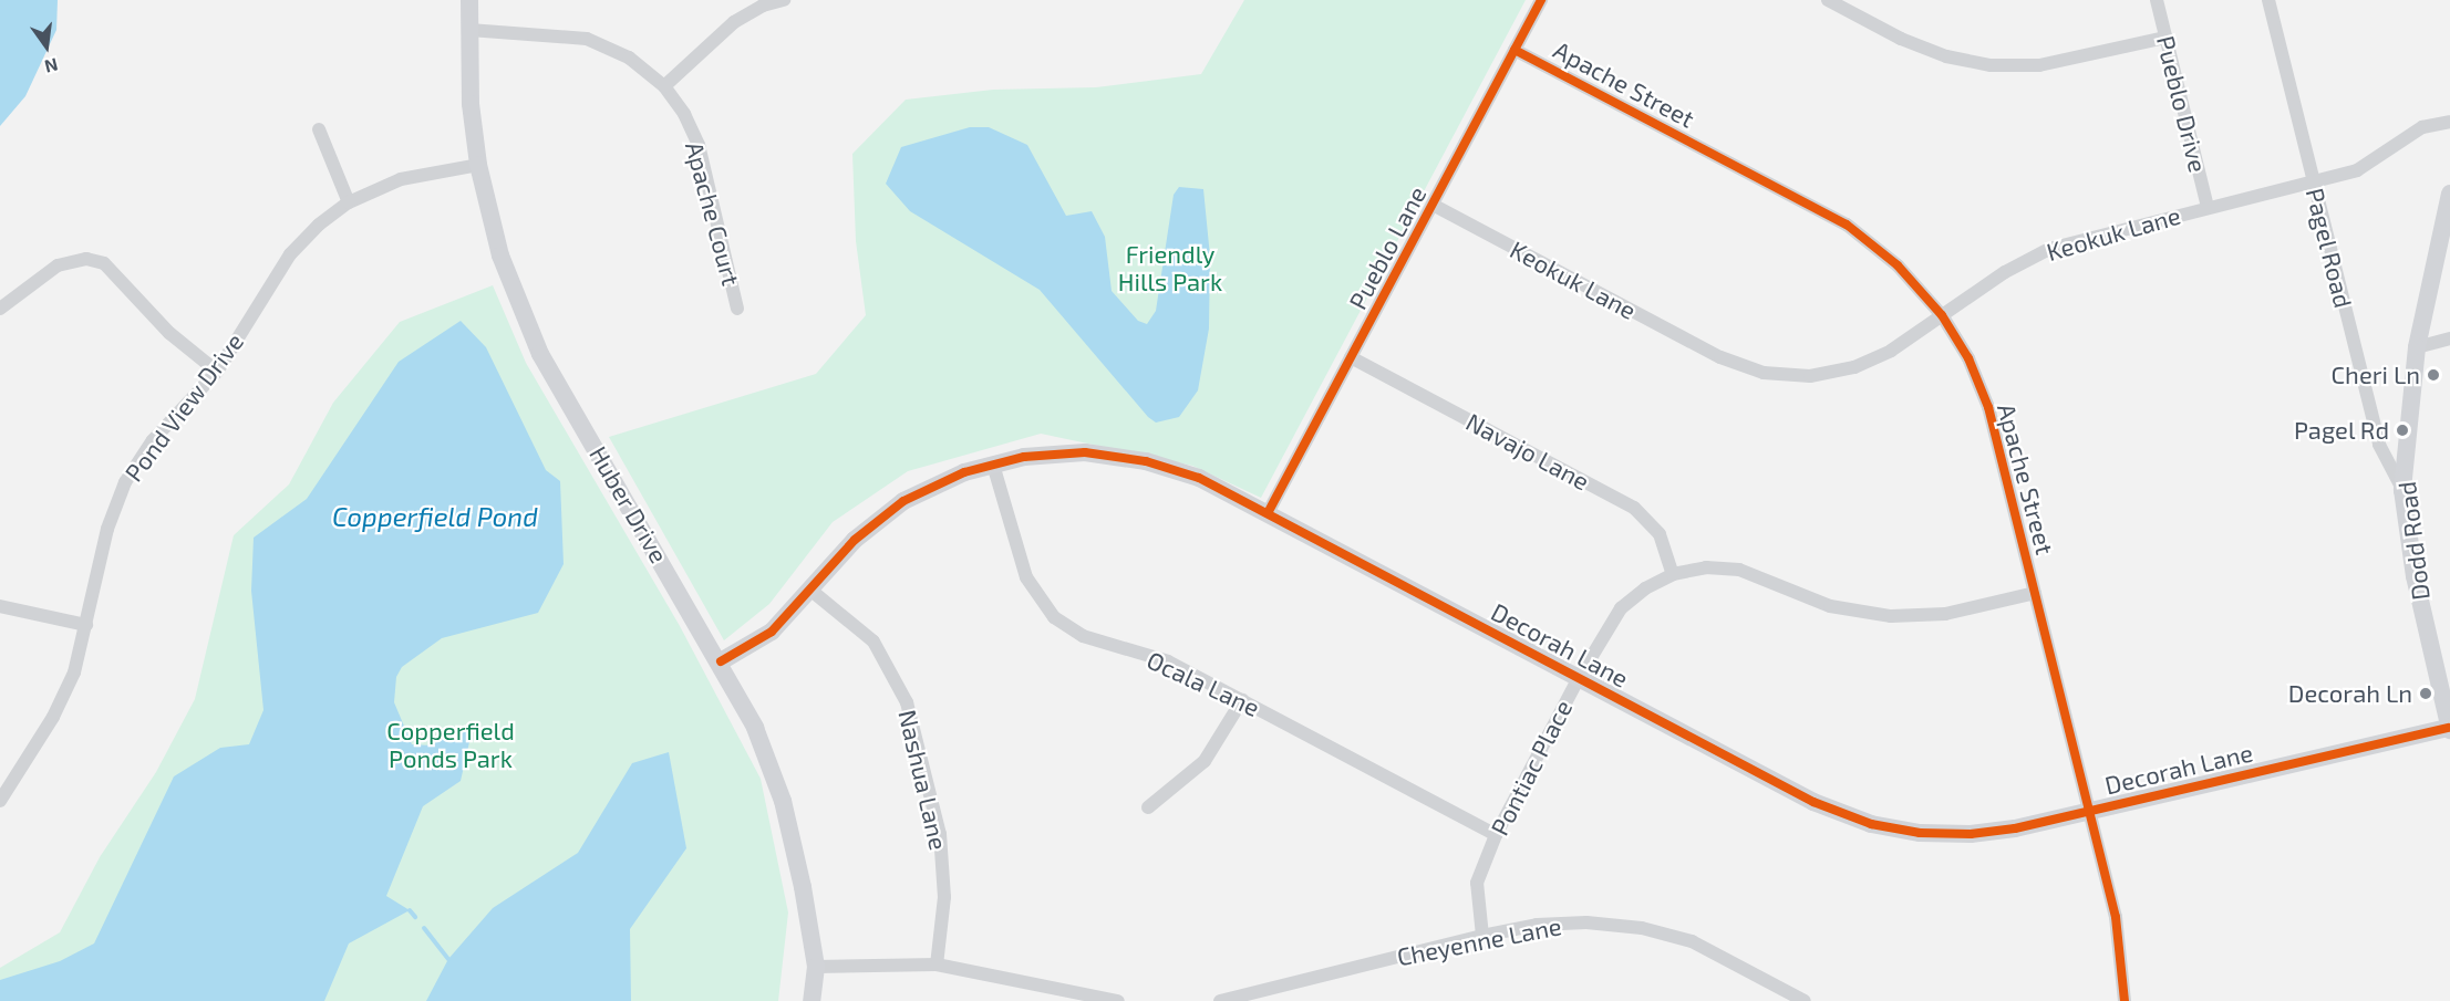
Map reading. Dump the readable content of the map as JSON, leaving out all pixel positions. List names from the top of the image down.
{
  "streets": {
    "street": [
      "Apache Street",
      "Pueblo Drive",
      "Apache Court",
      "Keokuk Lane",
      "Pueblo Lane",
      "Pagel Road",
      "Pond View Drive",
      "Navajo Lane",
      "Huber Drive",
      "Dodd Road",
      "Decorah Lane",
      "Ocala Lane",
      "Pontiac Place",
      "Nashua Lane",
      "Cheyenne Lane"
    ]
  },
  "crossings": [
    ["Apache Street", "Keokuk Lane"],
    ["Apache Street", "Pueblo Lane"],
    ["Apache Street", "Decorah Lane"],
    ["Apache Street", "Pontiac Place"],
    ["Pueblo Drive", "Keokuk Lane"],
    ["Apache Court", "Huber Drive"],
    ["Keokuk Lane", "Pueblo Lane"],
    ["Keokuk Lane", "Pagel Road"],
    ["Pueblo Lane", "Navajo Lane"],
    ["Pueblo Lane", "Decorah Lane"],
    ["Pagel Road", "Dodd Road"],
    ["Pond View Drive", "Huber Drive"],
    ["Navajo Lane", "Pontiac Place"],
    ["Huber Drive", "Decorah Lane"],
    ["Dodd Road", "Decorah Lane"],
    ["Decorah Lane", "Ocala Lane"],
    ["Decorah Lane", "Pontiac Place"],
    ["Decorah Lane", "Nashua Lane"],
    ["Ocala Lane", "Pontiac Place"],
    ["Pontiac Place", "Cheyenne Lane"]
  ],
  "water": ["Copperfield Pond"],
  "parks": ["Friendly Hills Park", "Copperfield Ponds Park"],
  "places": ["Cheri Ln", "Pagel Rd", "Decorah Ln"],
  "north": "bottom"
}
